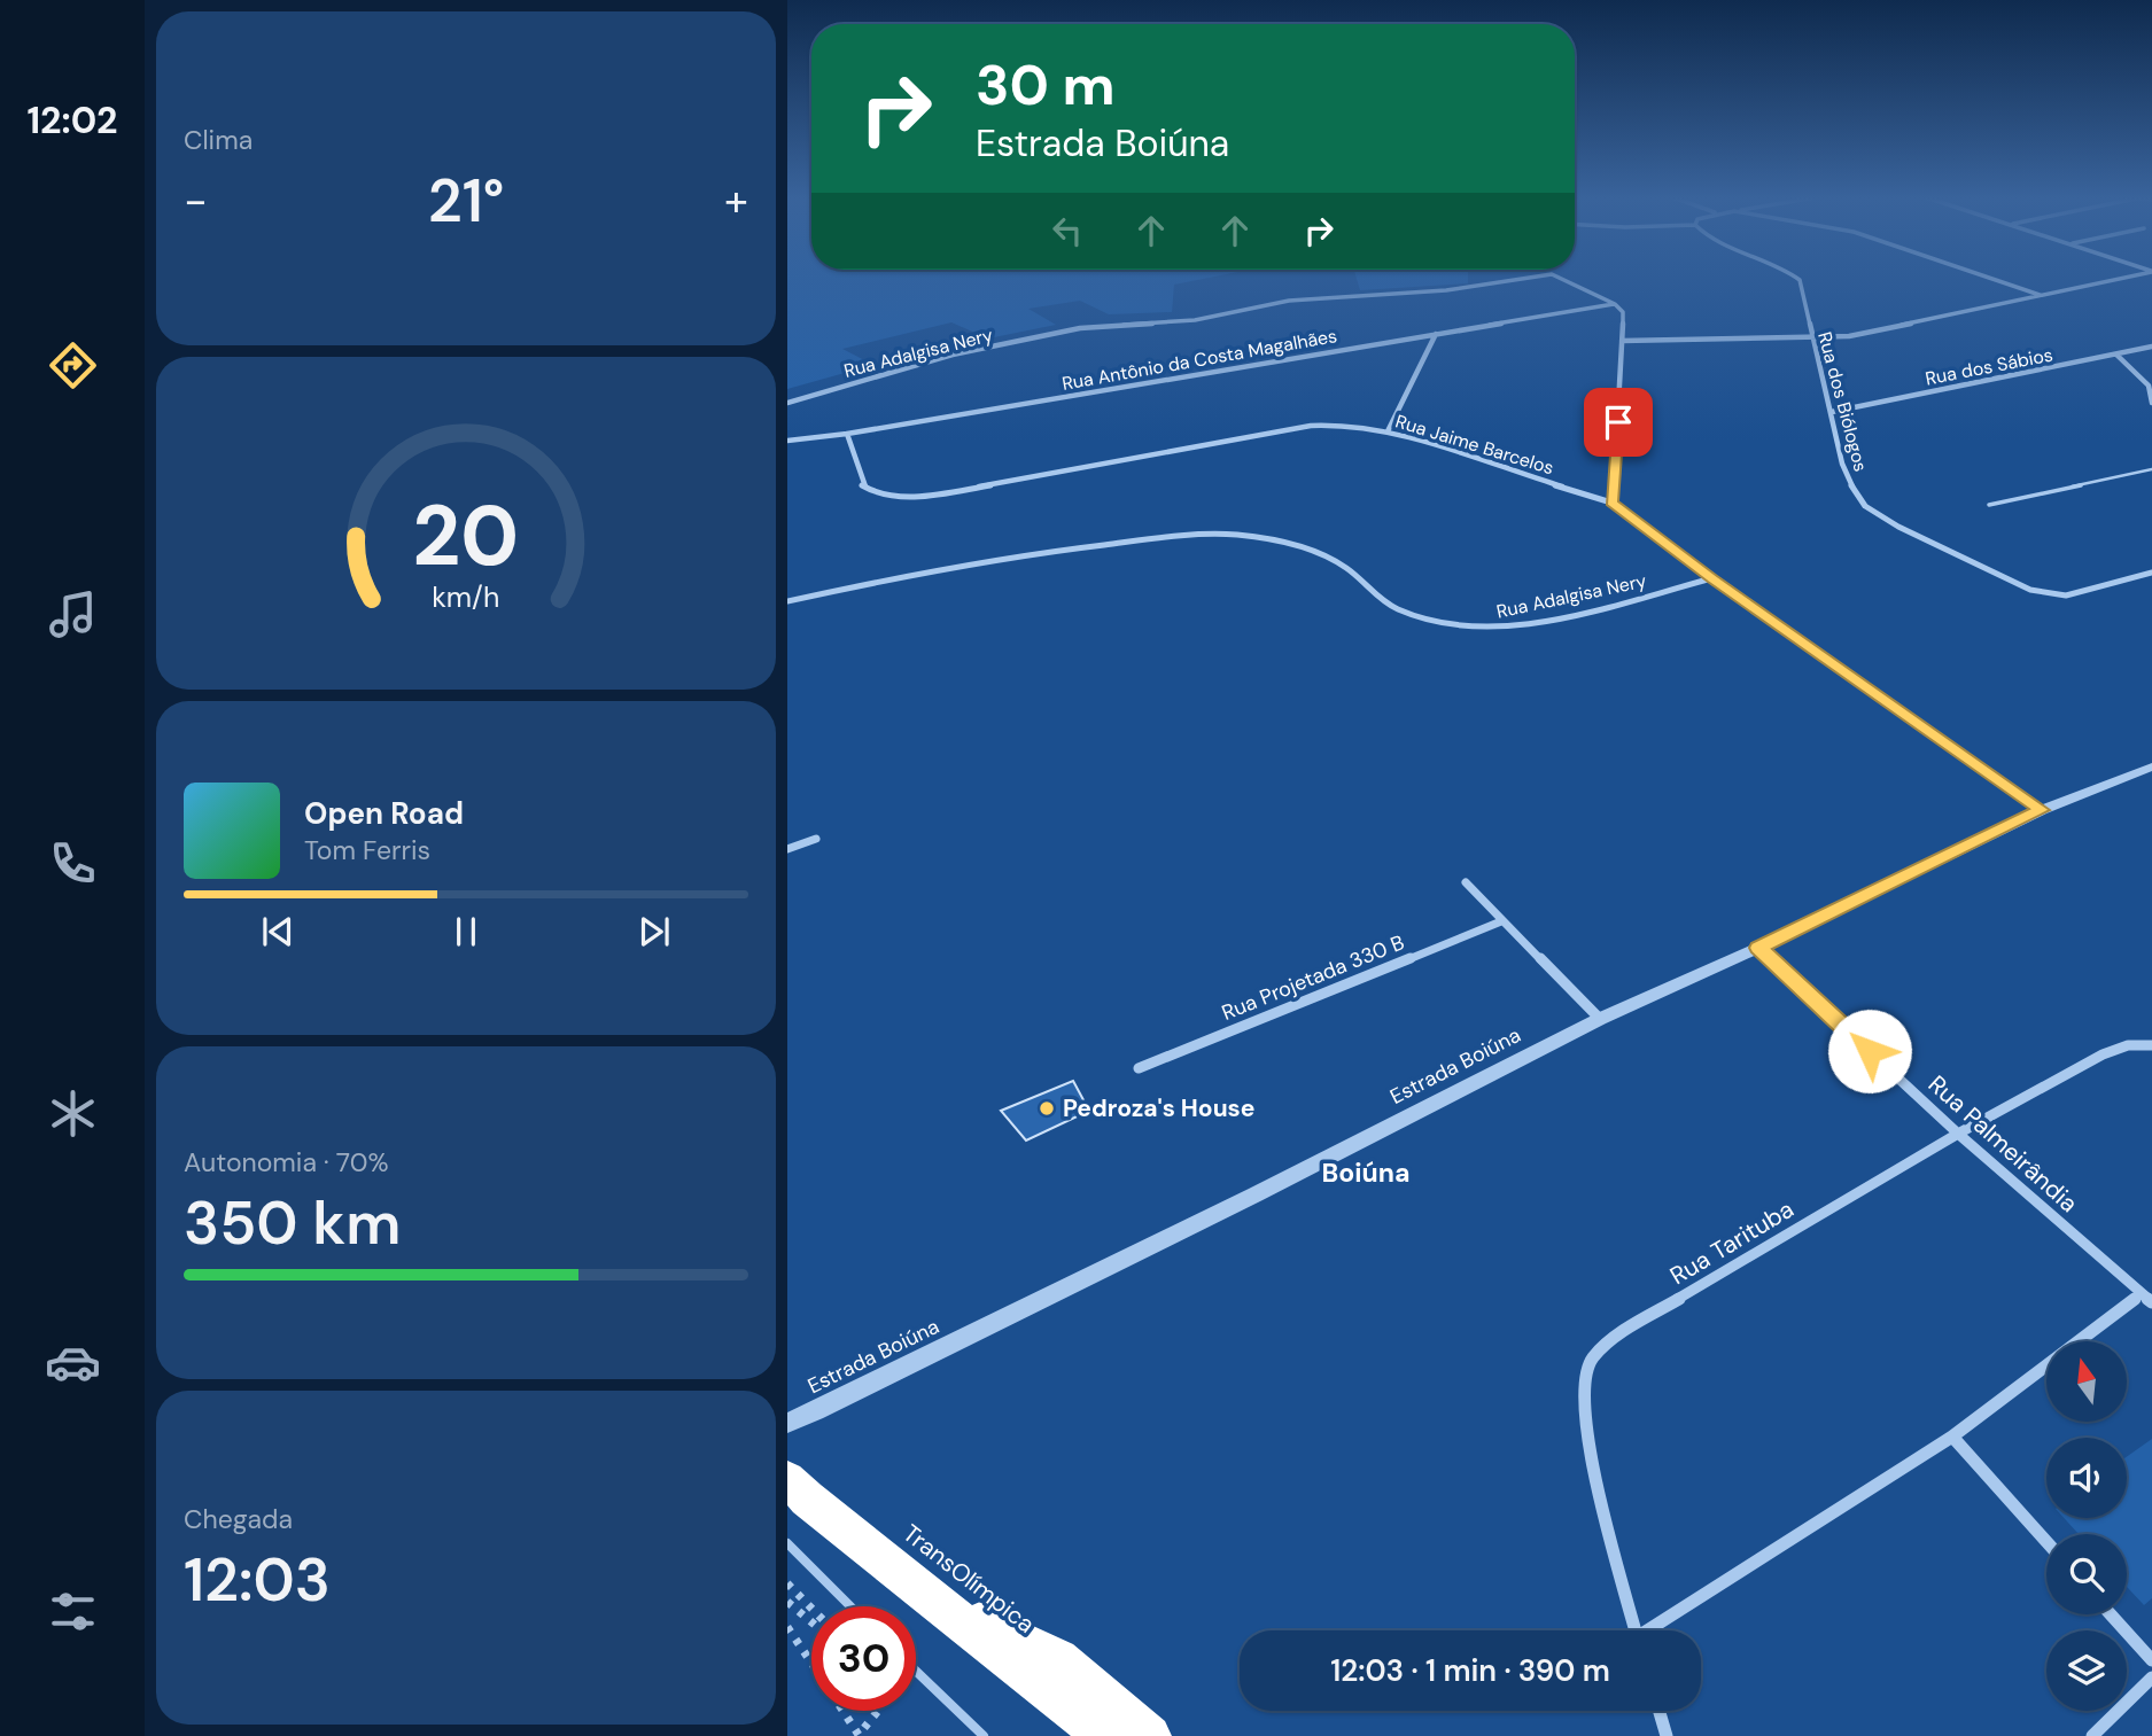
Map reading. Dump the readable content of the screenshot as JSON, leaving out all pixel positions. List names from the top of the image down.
{
  "streets": {
    "highway": ["TransOlímpica"],
    "street": [
      "Rua Adalgisa Nery",
      "Rua Antônio da Costa Magalhães",
      "Rua dos Sábios",
      "Rua dos Biólogos",
      "Rua Jaime Barcelos",
      "Rua Projetada 330 B",
      "Estrada Boiúna",
      "Rua Palmeirândia",
      "Rua Tarituba"
    ]
  },
  "crossings": [
    ["Rua Adalgisa Nery", "Rua Antônio da Costa Magalhães"],
    ["Rua Adalgisa Nery", "Rua Jaime Barcelos"],
    ["Rua Antônio da Costa Magalhães", "Rua Jaime Barcelos"],
    ["Rua dos Sábios", "Rua dos Biólogos"],
    ["Rua Jaime Barcelos", "Estrada Boiúna"],
    ["Estrada Boiúna", "Rua Palmeirândia"],
    ["Rua Palmeirândia", "Rua Tarituba"]
  ],
  "districts": ["Boiúna"],
  "places": ["Pedroza's House"],
  "north": "top",
  "page": {
    "tabs": "12:02",
    "tile": [
      "Clima",
      ["Autonomia · 70%", "350 km"],
      ["Chegada", "12:03"]
    ],
    "turn": ["30 m", "Estrada Boiúna"],
    "heat": ["−", "21°", "+"],
    "song": ["Open Road", "Tom Ferris"],
    "limit": "30",
    "trip": "12:03 · 1 min · 390 m",
    "gauge": ["20", "km/h"]
  }
}
